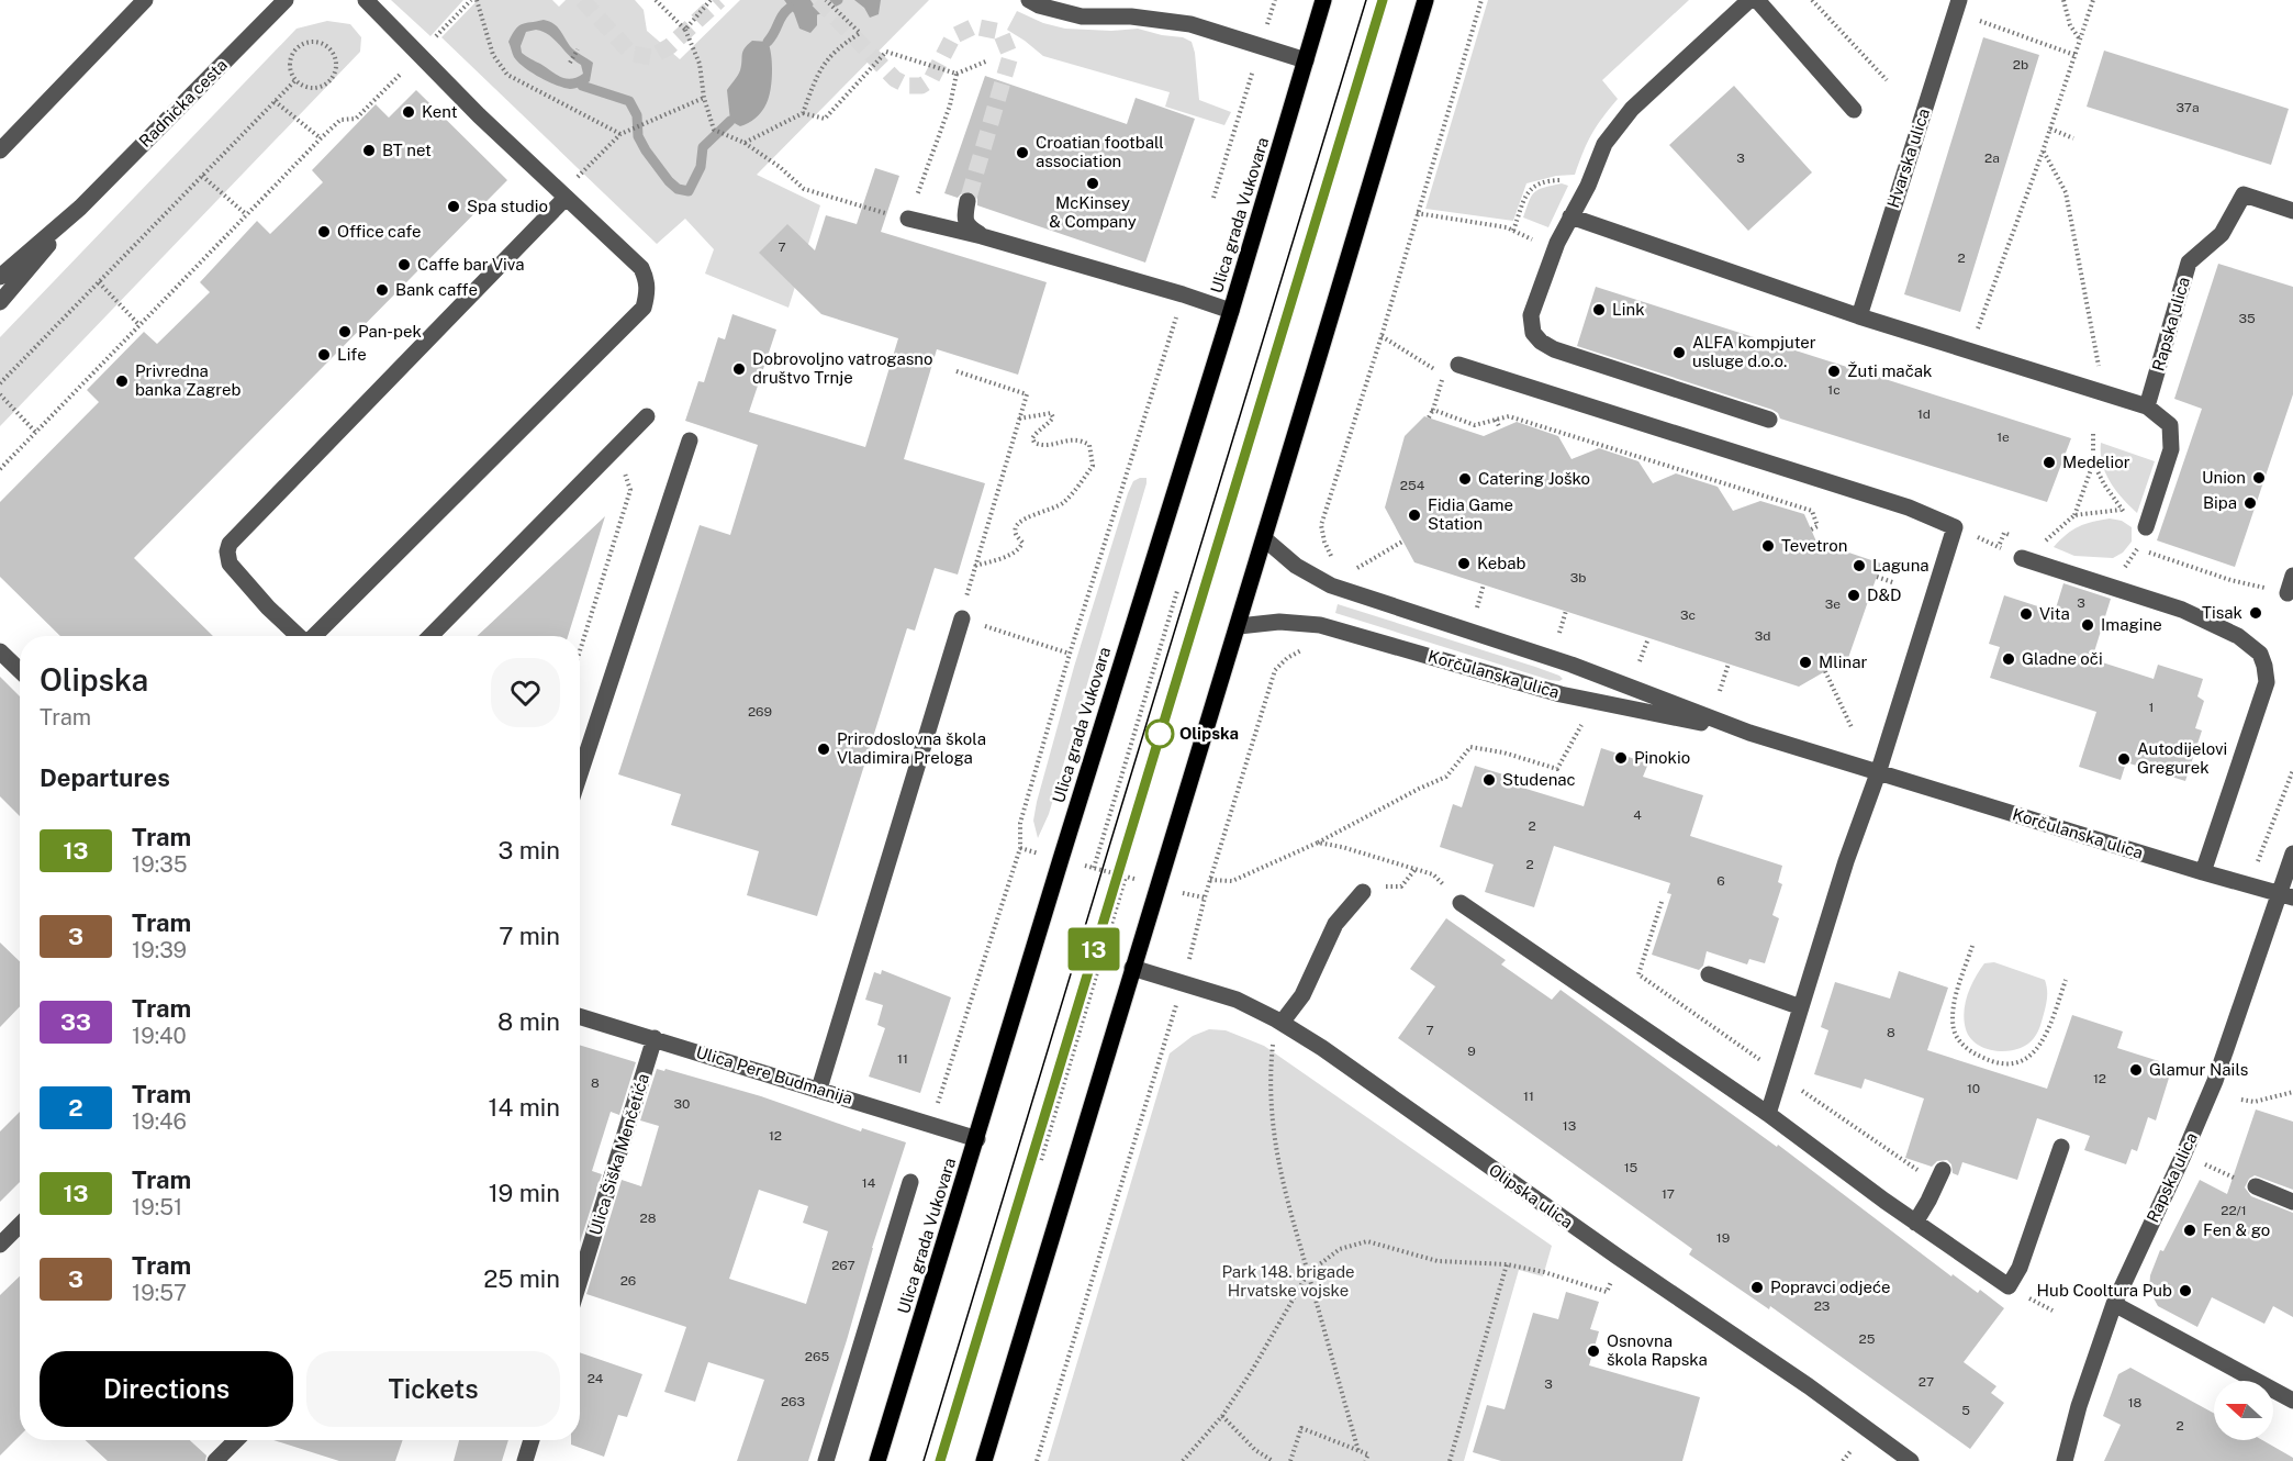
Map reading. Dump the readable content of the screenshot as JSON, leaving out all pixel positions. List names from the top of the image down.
{
  "streets": {
    "main road": ["Ulica grada Vukovara"],
    "street": [
      "Radnička cesta",
      "Hvarska ulica",
      "Rapska ulica",
      "Korčulanska ulica",
      "Ulica Pere Budmanija",
      "Ulica Šiška Menčetića",
      "Olipska ulica"
    ]
  },
  "crossings": [
    ["Ulica grada Vukovara", "Ulica Pere Budmanija"],
    ["Rapska ulica", "Korčulanska ulica"],
    ["Ulica Pere Budmanija", "Ulica Šiška Menčetića"]
  ],
  "parks": ["Park 148. brigade Hrvatske vojske"],
  "places": [
    "Kent",
    "BT net",
    "Croatian football association",
    "McKinsey & Company",
    "Spa studio",
    "Office cafe",
    "Caffe bar Viva",
    "Bank caffe",
    "Link",
    "Pan-pek",
    "ALFA kompjuter usluge d.o.o.",
    "Life",
    "Dobrovoljno vatrogasno društvo Trnje",
    "Žuti mačak",
    "Privredna banka Zagreb",
    "Medelior",
    "Union",
    "Catering Joško",
    "Bipa",
    "Fidia Game Station",
    "Tevetron",
    "Kebab",
    "Laguna",
    "D&D",
    "Tisak",
    "Vita",
    "Imagine",
    "Gladne oči",
    "Mlinar",
    "Olipska",
    "Prirodoslovna škola Vladimira Preloga",
    "Pinokio",
    "Autodijelovi Gregurek",
    "Studenac",
    "Glamur Nails",
    "Fen & go",
    "Popravci odjeće",
    "Hub Cooltura Pub",
    "Osnovna škola Rapska"
  ],
  "lines": ["tram line 13"],
  "house_numbers": [
    "2b",
    "37a",
    "3",
    "2a",
    "7",
    "2",
    "35",
    "1c",
    "1d",
    "1e",
    "254",
    "3b",
    "3",
    "3e",
    "3c",
    "3d",
    "1",
    "269",
    "4",
    "2",
    "2",
    "6",
    "7",
    "8",
    "9",
    "11",
    "12",
    "8",
    "10",
    "11",
    "30",
    "13",
    "12",
    "15",
    "14",
    "17",
    "22/1",
    "28",
    "19",
    "267",
    "26",
    "23",
    "25",
    "265",
    "24",
    "27",
    "3",
    "263",
    "18",
    "5",
    "2"
  ],
  "north": "left",
  "page": {
    "on_map": "13",
    "heading": [
      ["Olipska", "Tram"],
      "Departures"
    ],
    "list": [
      {
        "mark": "13",
        "name": "Tram",
        "note": "19:35",
        "value": "3 min"
      },
      {
        "mark": "3",
        "name": "Tram",
        "note": "19:39",
        "value": "7 min"
      },
      {
        "mark": "33",
        "name": "Tram",
        "note": "19:40",
        "value": "8 min"
      },
      {
        "mark": "2",
        "name": "Tram",
        "note": "19:46",
        "value": "14 min"
      },
      {
        "mark": "13",
        "name": "Tram",
        "note": "19:51",
        "value": "19 min"
      },
      {
        "mark": "3",
        "name": "Tram",
        "note": "19:57",
        "value": "25 min"
      }
    ],
    "buttons": ["Directions", "Tickets"]
  }
}
